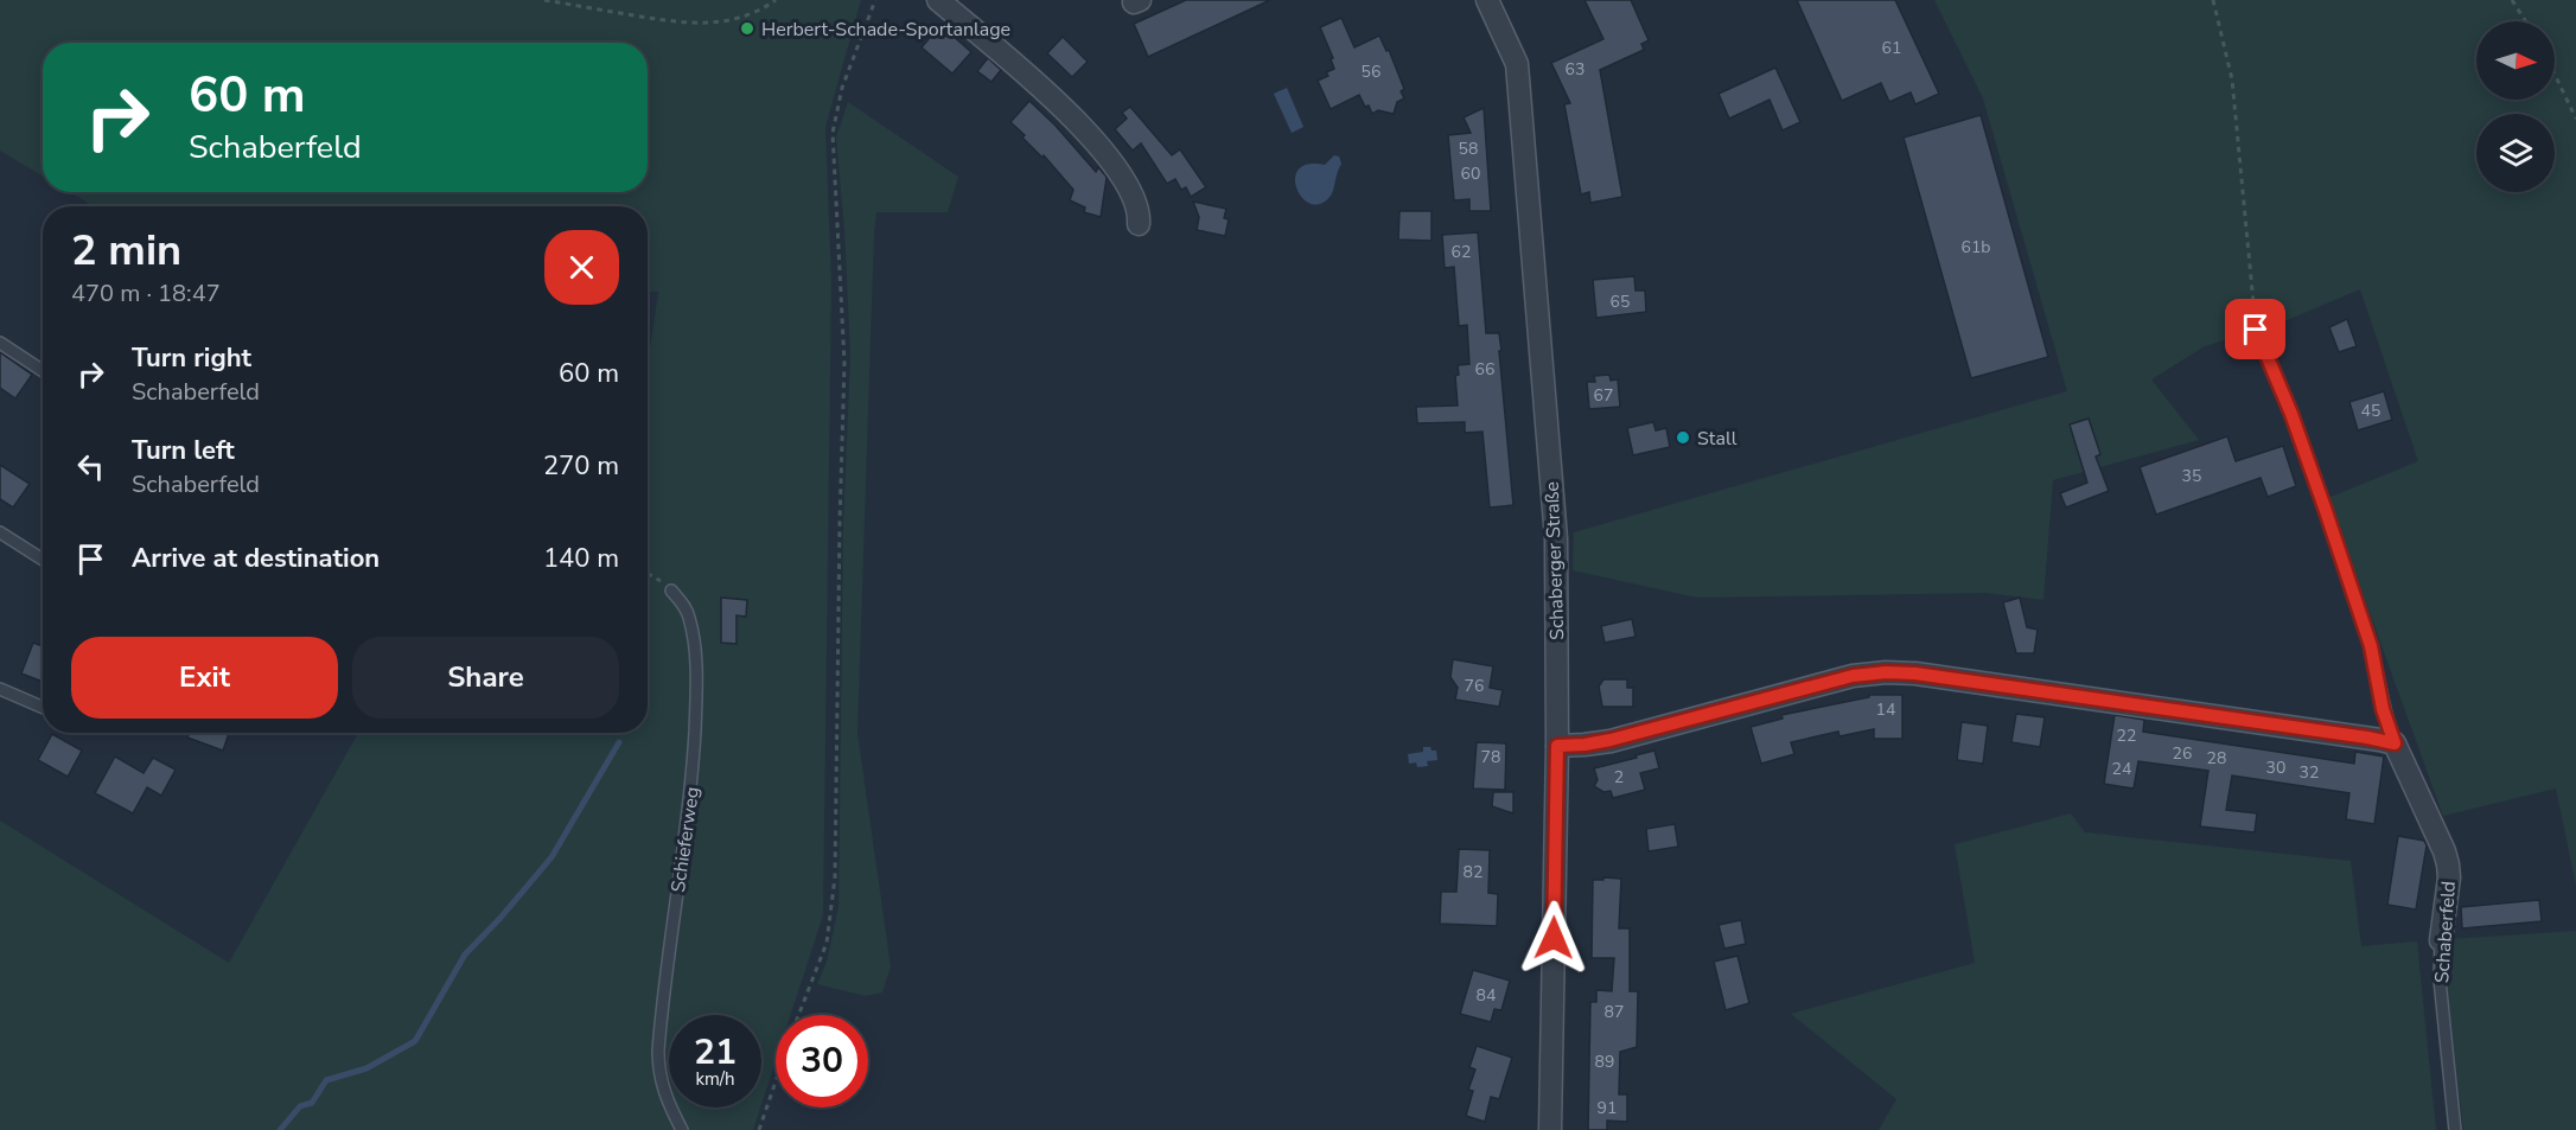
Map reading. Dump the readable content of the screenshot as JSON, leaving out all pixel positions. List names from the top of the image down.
{
  "streets": {
    "street": ["Schaberger Straße", "Schaberfeld"],
    "lane": ["Schieferweg"]
  },
  "places": ["Herbert-Schade-Sportanlage", "Stall"],
  "house_numbers": [
    "61",
    "63",
    "56",
    "58",
    "60",
    "61b",
    "62",
    "65",
    "66",
    "67",
    "45",
    "35",
    "76",
    "14",
    "22",
    "26",
    "78",
    "28",
    "30",
    "24",
    "32",
    "2",
    "82",
    "84",
    "87",
    "89",
    "91"
  ],
  "north": "right",
  "page": {
    "turn": ["60 m", "Schaberfeld"],
    "heading": ["2 min", "470 m · 18:47"],
    "list": [
      {
        "name": "Turn right",
        "note": "Schaberfeld",
        "value": "60 m"
      },
      {
        "name": "Turn left",
        "note": "Schaberfeld",
        "value": "270 m"
      },
      {
        "name": "Arrive at destination",
        "value": "140 m"
      }
    ],
    "buttons": ["Exit", "Share"],
    "speed": "21 km/h",
    "limit": "30"
  }
}
